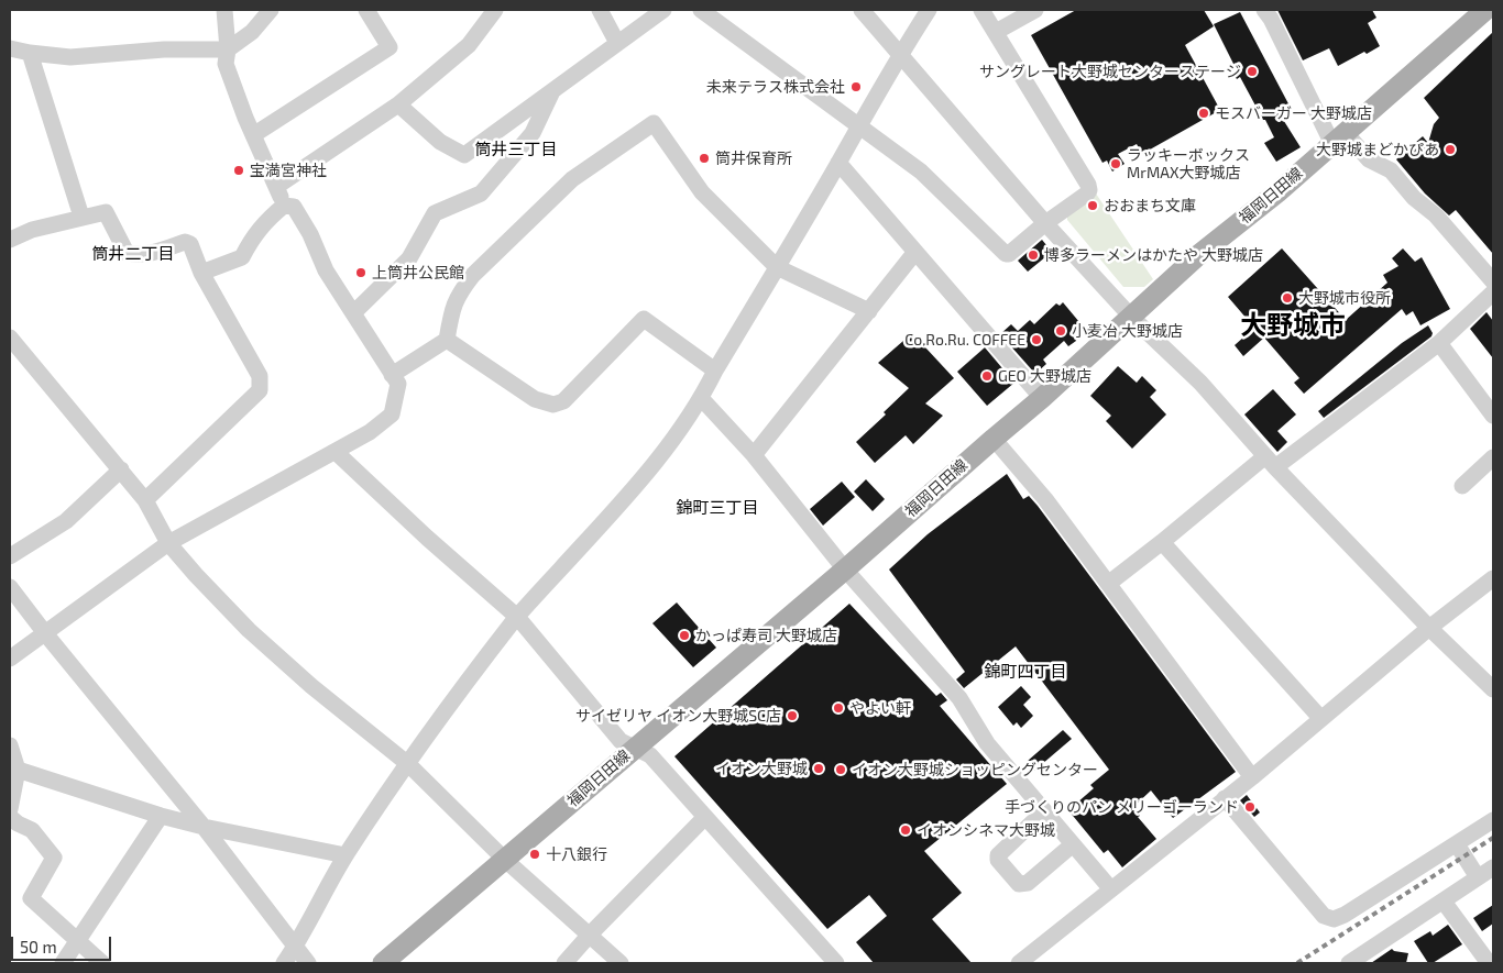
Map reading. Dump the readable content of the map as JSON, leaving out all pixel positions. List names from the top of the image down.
{
  "streets": {
    "main road": ["福岡日田線"]
  },
  "districts": [
    "筒井三丁目",
    "筒井二丁目",
    "大野城市",
    "錦町三丁目",
    "錦町四丁目"
  ],
  "places": [
    "サングレート大野城センターステージ",
    "未来テラス株式会社",
    "モスバーガー 大野城店",
    "大野城まどかぴあ",
    "筒井保育所",
    "ラッキーボックス MrMAX大野城店",
    "宝満宮神社",
    "おおまち文庫",
    "博多ラーメンはかたや 大野城店",
    "上筒井公民館",
    "大野城市役所",
    "小麦冶 大野城店",
    "Co.Ro.Ru. COFFEE",
    "GEO 大野城店",
    "かっぱ寿司 大野城店",
    "やよい軒",
    "サイゼリヤ イオン大野城SC店",
    "イオン大野城",
    "イオン大野城ショッピングセンター",
    "手づくりのパン メリーゴーランド",
    "イオンシネマ大野城",
    "十八銀行"
  ],
  "scale_bar": "50 m"
}
